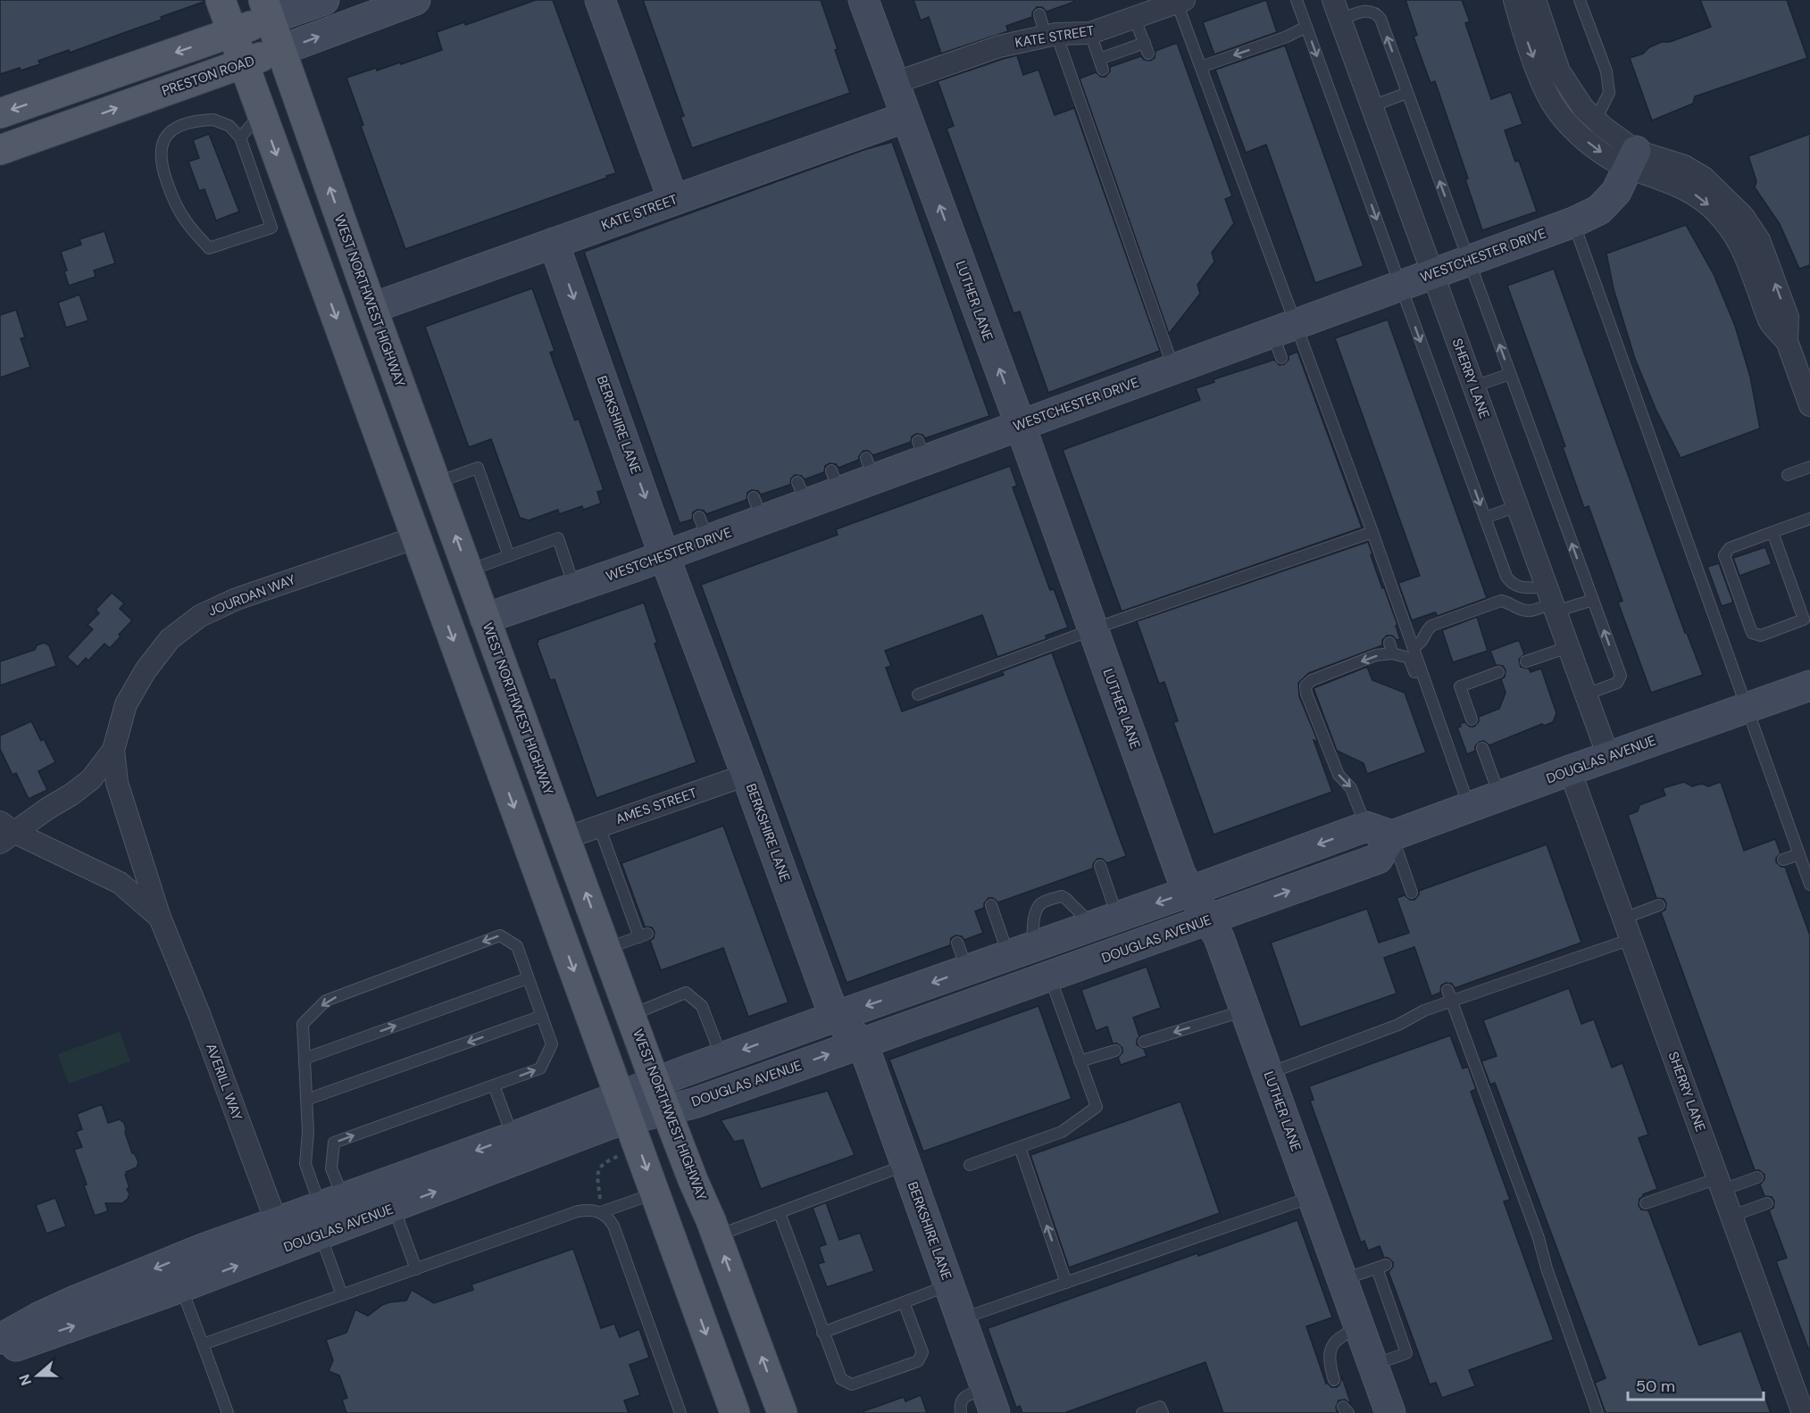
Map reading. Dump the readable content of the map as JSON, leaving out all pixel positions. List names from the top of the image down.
{
  "streets": {
    "main road": ["PRESTON ROAD", "WEST NORTHWEST HIGHWAY"],
    "street": [
      "KATE STREET",
      "WESTCHESTER DRIVE",
      "LUTHER LANE",
      "SHERRY LANE",
      "BERKSHIRE LANE",
      "JOURDAN WAY",
      "DOUGLAS AVENUE",
      "AMES STREET",
      "AVERILL WAY"
    ]
  },
  "crossings": [
    ["KATE STREET", "WEST NORTHWEST HIGHWAY"],
    ["KATE STREET", "LUTHER LANE"],
    ["KATE STREET", "BERKSHIRE LANE"],
    ["PRESTON ROAD", "WEST NORTHWEST HIGHWAY"],
    ["WESTCHESTER DRIVE", "WEST NORTHWEST HIGHWAY"],
    ["WESTCHESTER DRIVE", "LUTHER LANE"],
    ["WESTCHESTER DRIVE", "SHERRY LANE"],
    ["WESTCHESTER DRIVE", "BERKSHIRE LANE"],
    ["WEST NORTHWEST HIGHWAY", "DOUGLAS AVENUE"],
    ["WEST NORTHWEST HIGHWAY", "AMES STREET"],
    ["LUTHER LANE", "DOUGLAS AVENUE"],
    ["SHERRY LANE", "DOUGLAS AVENUE"],
    ["BERKSHIRE LANE", "DOUGLAS AVENUE"],
    ["BERKSHIRE LANE", "AMES STREET"],
    ["JOURDAN WAY", "AVERILL WAY"],
    ["DOUGLAS AVENUE", "AVERILL WAY"]
  ],
  "one_way": ["PRESTON ROAD"],
  "scale_bar": "50 m",
  "north": "left"
}
